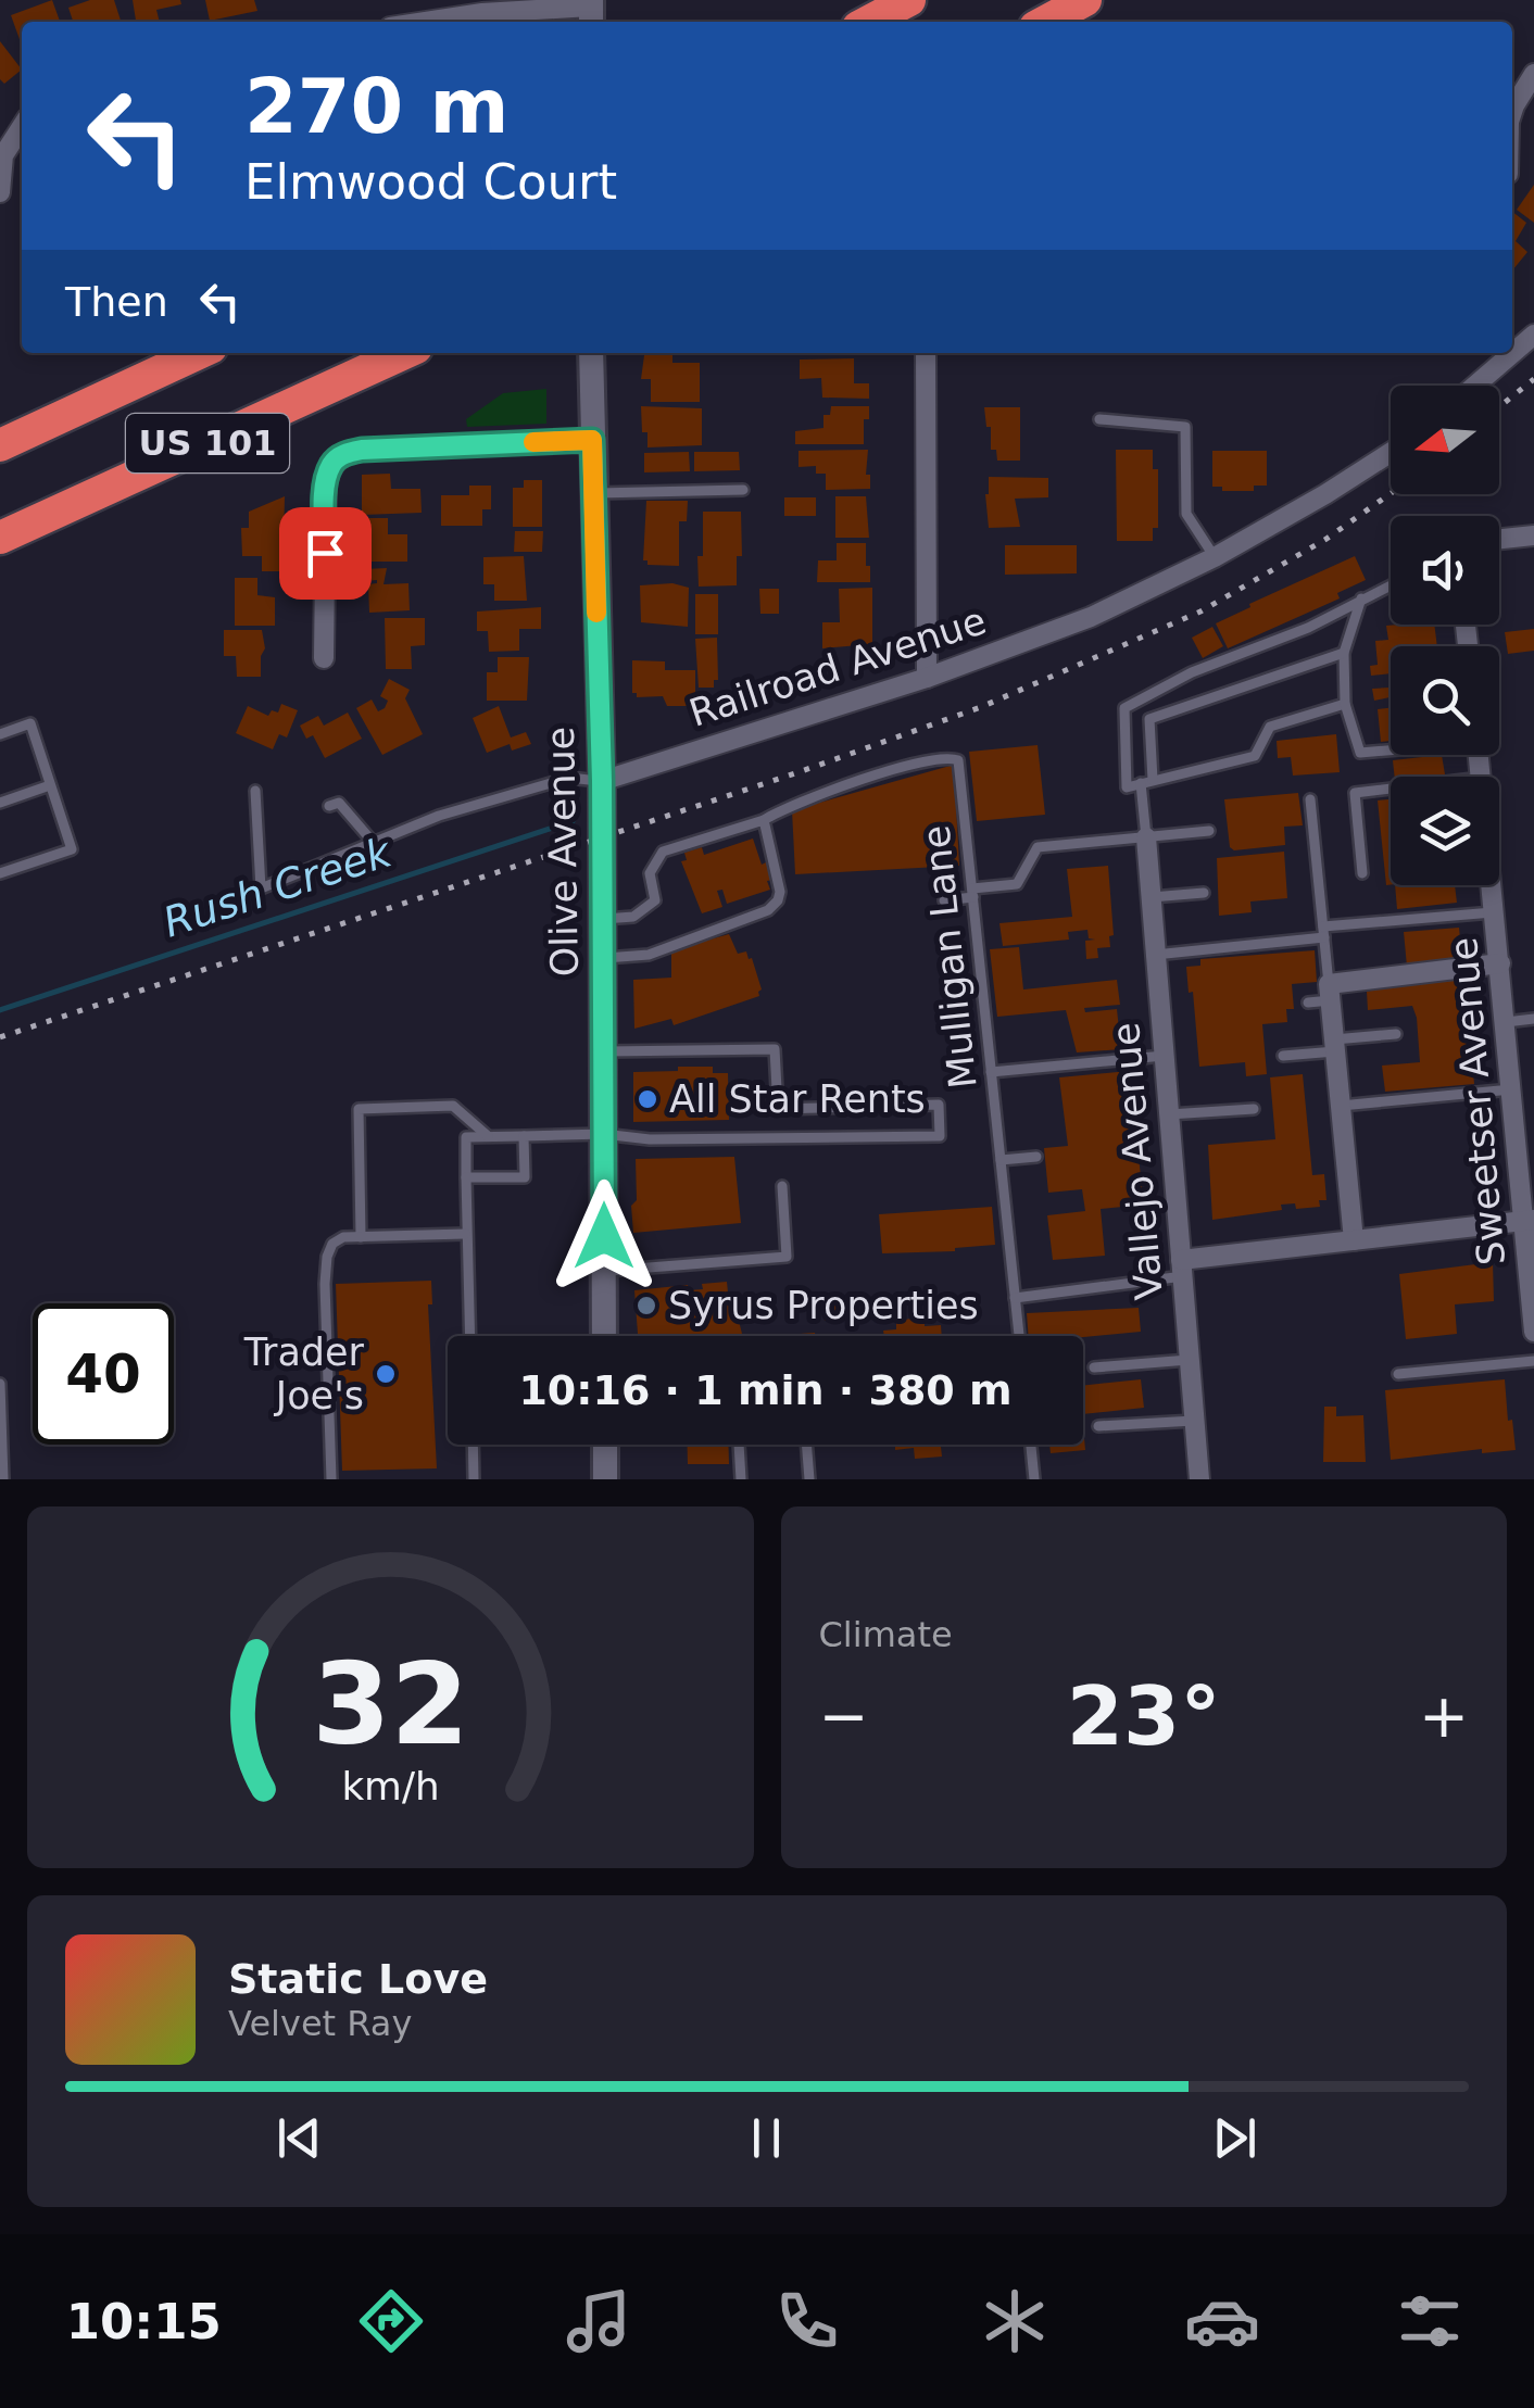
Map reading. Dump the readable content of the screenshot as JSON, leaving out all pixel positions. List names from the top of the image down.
{
  "streets": {
    "highway": ["US 101"],
    "street": [
      "Railroad Avenue",
      "Olive Avenue",
      "Sweetser Avenue",
      "Vallejo Avenue"
    ],
    "lane": ["Mulligan Lane"]
  },
  "crossings": [
    ["Railroad Avenue", "Olive Avenue"]
  ],
  "water": ["Rush Creek"],
  "places": ["All Star Rents", "Syrus Properties", "Trader Joe's"],
  "north": "left",
  "page": {
    "turn": ["270 m", "Elmwood Court"],
    "then": "Then",
    "limit": "40",
    "trip": "10:16 · 1 min · 380 m",
    "tile": "Climate",
    "heat": ["−", "23°", "+"],
    "song": ["Static Love", "Velvet Ray"],
    "tabs": "10:15",
    "gauge": ["32", "km/h"]
  }
}
